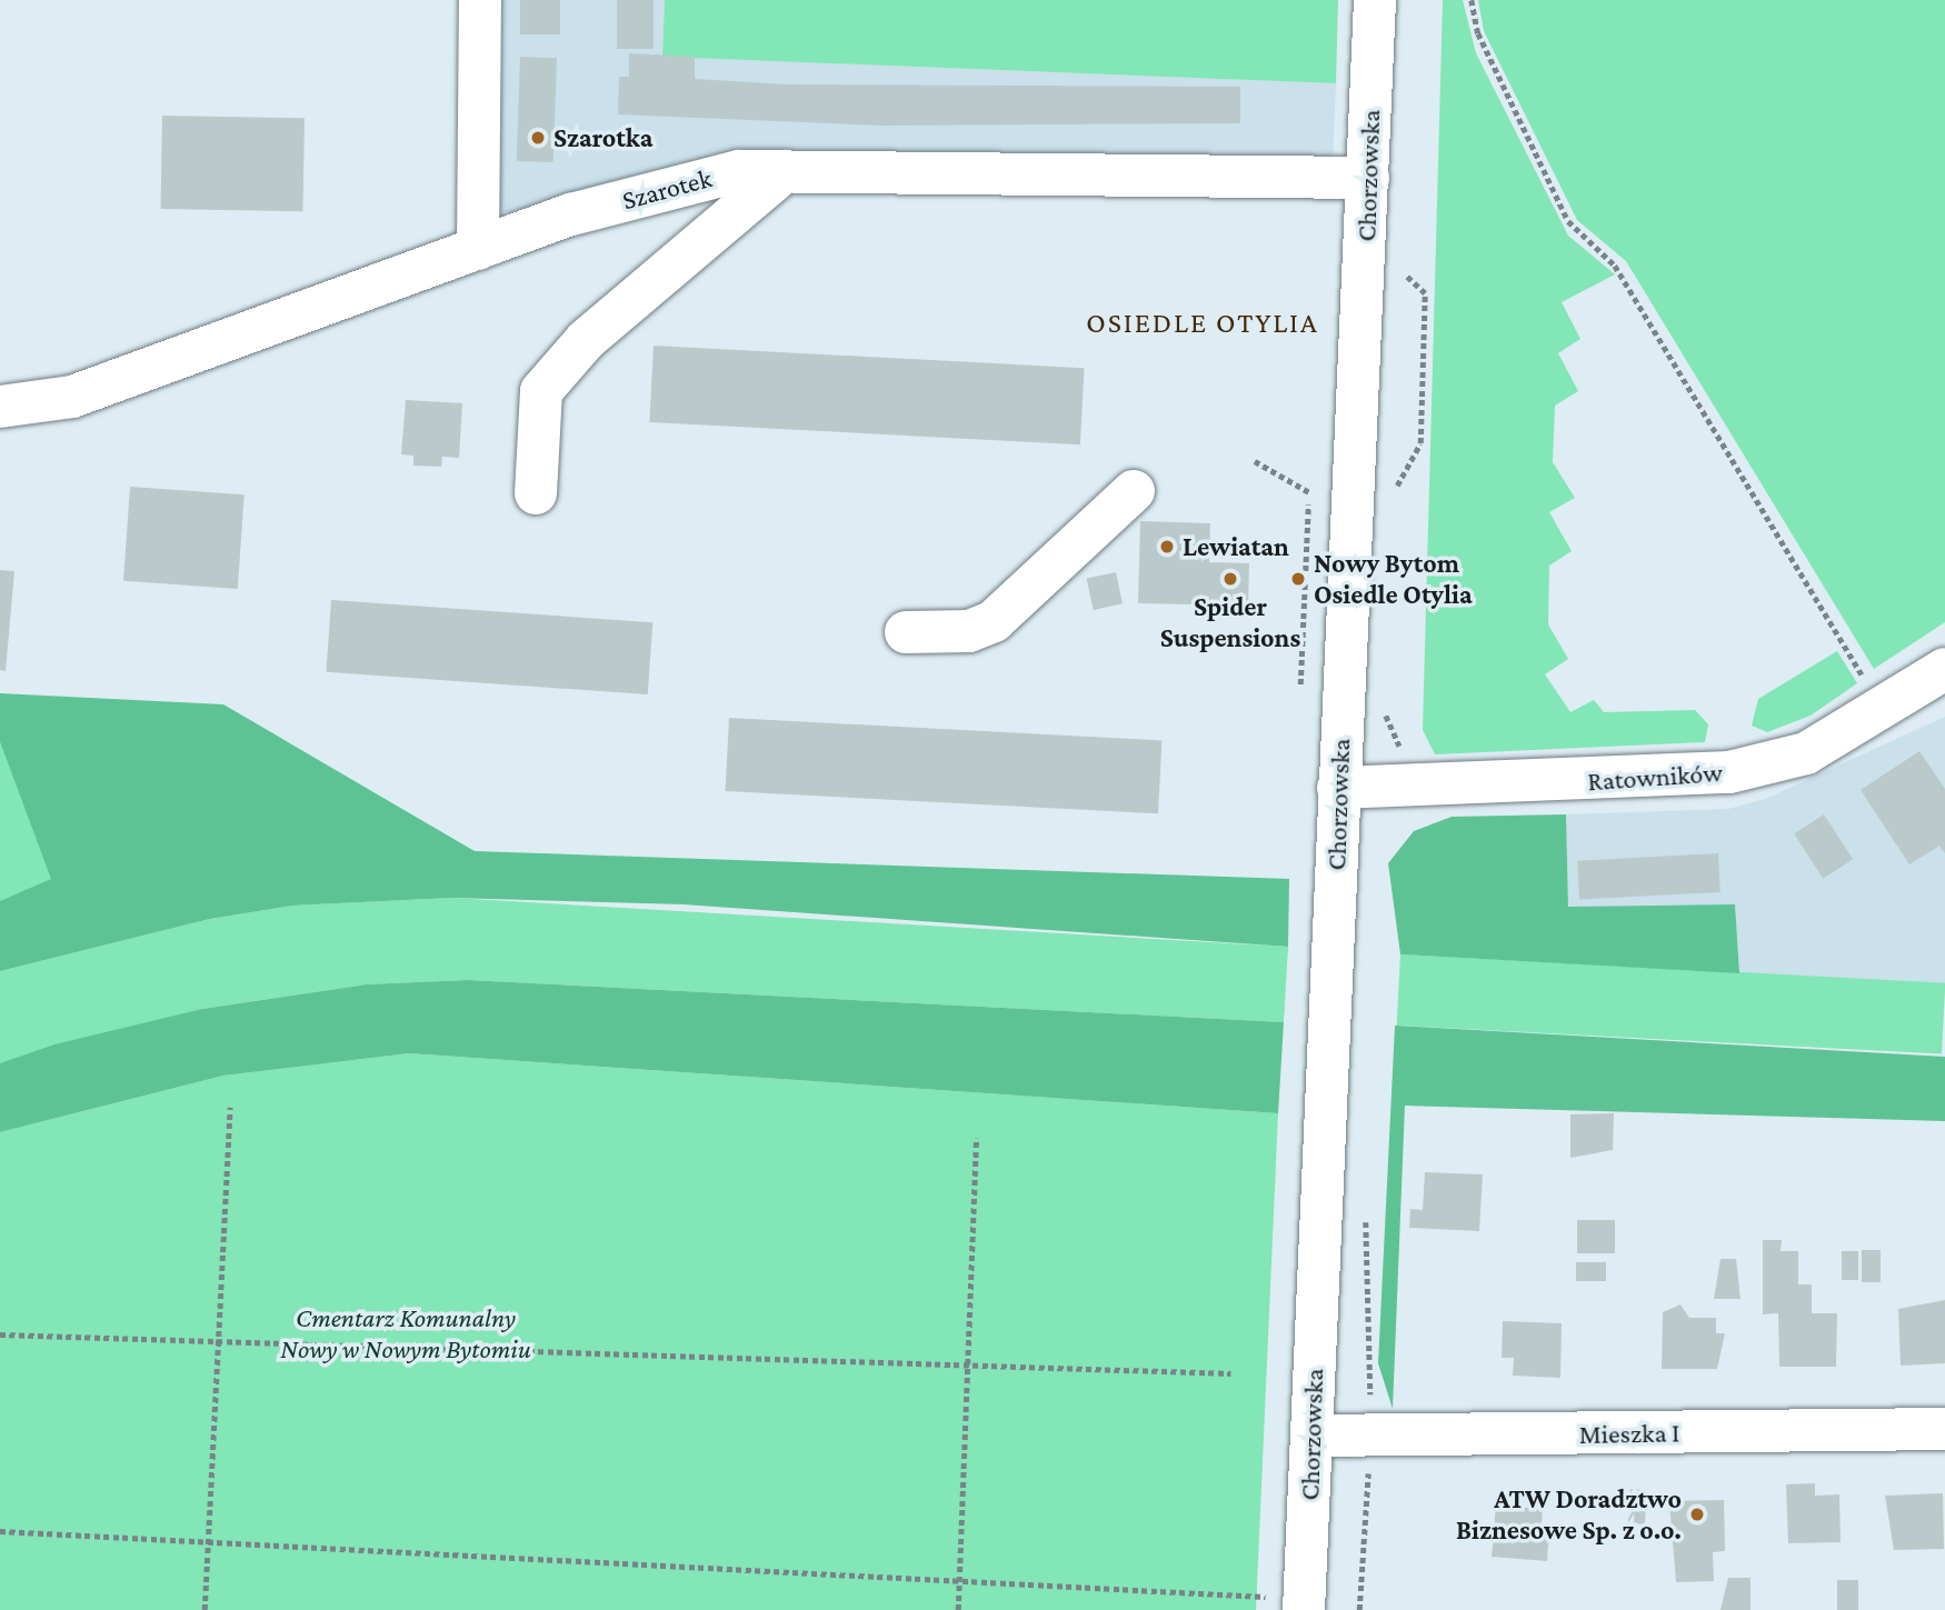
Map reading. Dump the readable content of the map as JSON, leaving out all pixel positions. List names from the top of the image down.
{
  "streets": {
    "street": [
      "Chorzowska",
      "Szarotek",
      "Ratowników",
      "Mieszka I"
    ]
  },
  "crossings": [
    ["Chorzowska", "Szarotek"],
    ["Chorzowska", "Ratowników"],
    ["Chorzowska", "Mieszka I"]
  ],
  "districts": ["OSIEDLE OTYLIA"],
  "parks": ["Cmentarz Komunalny Nowy w Nowym Bytomiu"],
  "places": [
    "Szarotka",
    "Lewiatan",
    "Spider Suspensions",
    "Nowy Bytom Osiedle Otylia",
    "ATW Doradztwo Biznesowe Sp. z o.o."
  ]
}
